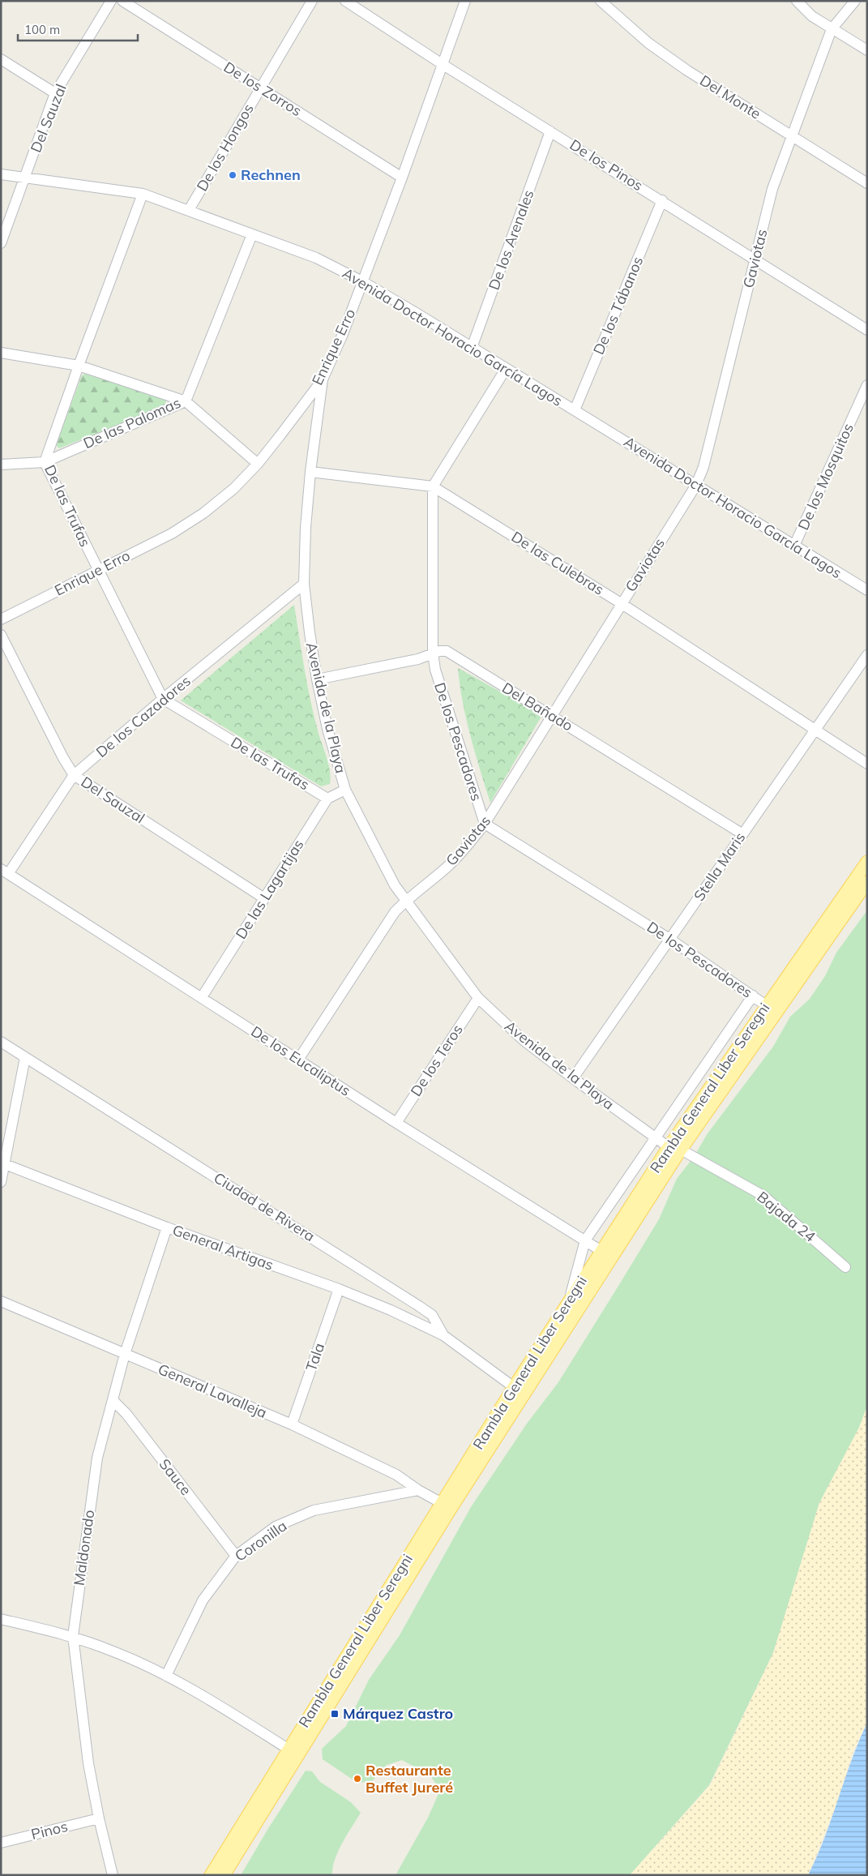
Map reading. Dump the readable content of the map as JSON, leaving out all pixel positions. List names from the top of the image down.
{
  "streets": {
    "main road": ["Rambla General Liber Seregni"],
    "street": [
      "De los Zorros",
      "Del Monte",
      "Del Sauzal",
      "De los Hongos",
      "De los Pinos",
      "De los Arenales",
      "Gaviotas",
      "De los Tábanos",
      "Avenida Doctor Horacio García Lagos",
      "Enrique Erro",
      "De las Palomas",
      "De los Mosquitos",
      "De las Trufas",
      "De las Culebras",
      "Del Bañado",
      "Avenida de la Playa",
      "De los Cazadores",
      "De los Pescadores",
      "Stella Maris",
      "De las Lagartijas",
      "De los Teros",
      "De los Eucaliptus",
      "Ciudad de Rivera",
      "Bajada 24",
      "General Artigas",
      "Tala",
      "General Lavalleja",
      "Sauce",
      "Coronilla",
      "Maldonado",
      "Pinos"
    ]
  },
  "crossings": [
    ["De los Zorros", "De los Hongos"],
    ["De los Zorros", "Enrique Erro"],
    ["Del Monte", "Gaviotas"],
    ["Del Sauzal", "Avenida Doctor Horacio García Lagos"],
    ["Del Sauzal", "De los Cazadores"],
    ["Del Sauzal", "De las Lagartijas"],
    ["De los Hongos", "Avenida Doctor Horacio García Lagos"],
    ["De los Pinos", "De los Arenales"],
    ["De los Pinos", "Gaviotas"],
    ["De los Pinos", "De los Tábanos"],
    ["De los Pinos", "Enrique Erro"],
    ["De los Arenales", "Avenida Doctor Horacio García Lagos"],
    ["Gaviotas", "Avenida Doctor Horacio García Lagos"],
    ["Gaviotas", "De las Culebras"],
    ["Gaviotas", "Del Bañado"],
    ["Gaviotas", "Avenida de la Playa"],
    ["Gaviotas", "De los Pescadores"],
    ["Gaviotas", "De los Eucaliptus"],
    ["De los Tábanos", "Avenida Doctor Horacio García Lagos"],
    ["Avenida Doctor Horacio García Lagos", "Enrique Erro"],
    ["Avenida Doctor Horacio García Lagos", "De las Palomas"],
    ["Avenida Doctor Horacio García Lagos", "De los Mosquitos"],
    ["Avenida Doctor Horacio García Lagos", "De las Trufas"],
    ["Enrique Erro", "De las Trufas"],
    ["Enrique Erro", "Avenida de la Playa"],
    ["De las Palomas", "De las Trufas"],
    ["De las Trufas", "De los Cazadores"],
    ["De las Trufas", "De las Lagartijas"],
    ["De las Culebras", "Avenida de la Playa"],
    ["De las Culebras", "De los Pescadores"],
    ["De las Culebras", "Stella Maris"],
    ["Del Bañado", "Avenida de la Playa"],
    ["Del Bañado", "De los Pescadores"],
    ["Del Bañado", "Stella Maris"],
    ["Avenida de la Playa", "De los Cazadores"],
    ["Avenida de la Playa", "Stella Maris"],
    ["Avenida de la Playa", "De los Teros"],
    ["Avenida de la Playa", "Rambla General Liber Seregni"],
    ["De los Cazadores", "De los Eucaliptus"],
    ["De los Pescadores", "Stella Maris"],
    ["De los Pescadores", "Rambla General Liber Seregni"],
    ["De las Lagartijas", "De los Eucaliptus"],
    ["De los Teros", "De los Eucaliptus"],
    ["De los Eucaliptus", "Rambla General Liber Seregni"],
    ["Rambla General Liber Seregni", "Ciudad de Rivera"],
    ["Rambla General Liber Seregni", "Bajada 24"],
    ["Rambla General Liber Seregni", "General Lavalleja"],
    ["Ciudad de Rivera", "General Artigas"],
    ["General Artigas", "Tala"],
    ["General Artigas", "Maldonado"],
    ["Tala", "General Lavalleja"],
    ["General Lavalleja", "Coronilla"],
    ["General Lavalleja", "Maldonado"],
    ["Sauce", "Coronilla"],
    ["Sauce", "Maldonado"],
    ["Maldonado", "Pinos"]
  ],
  "places": {
    "other": ["Rechnen", "Restaurante Buffet Jureré"],
    "transit": ["Márquez Castro"]
  },
  "scale_bar": "100 m"
}
